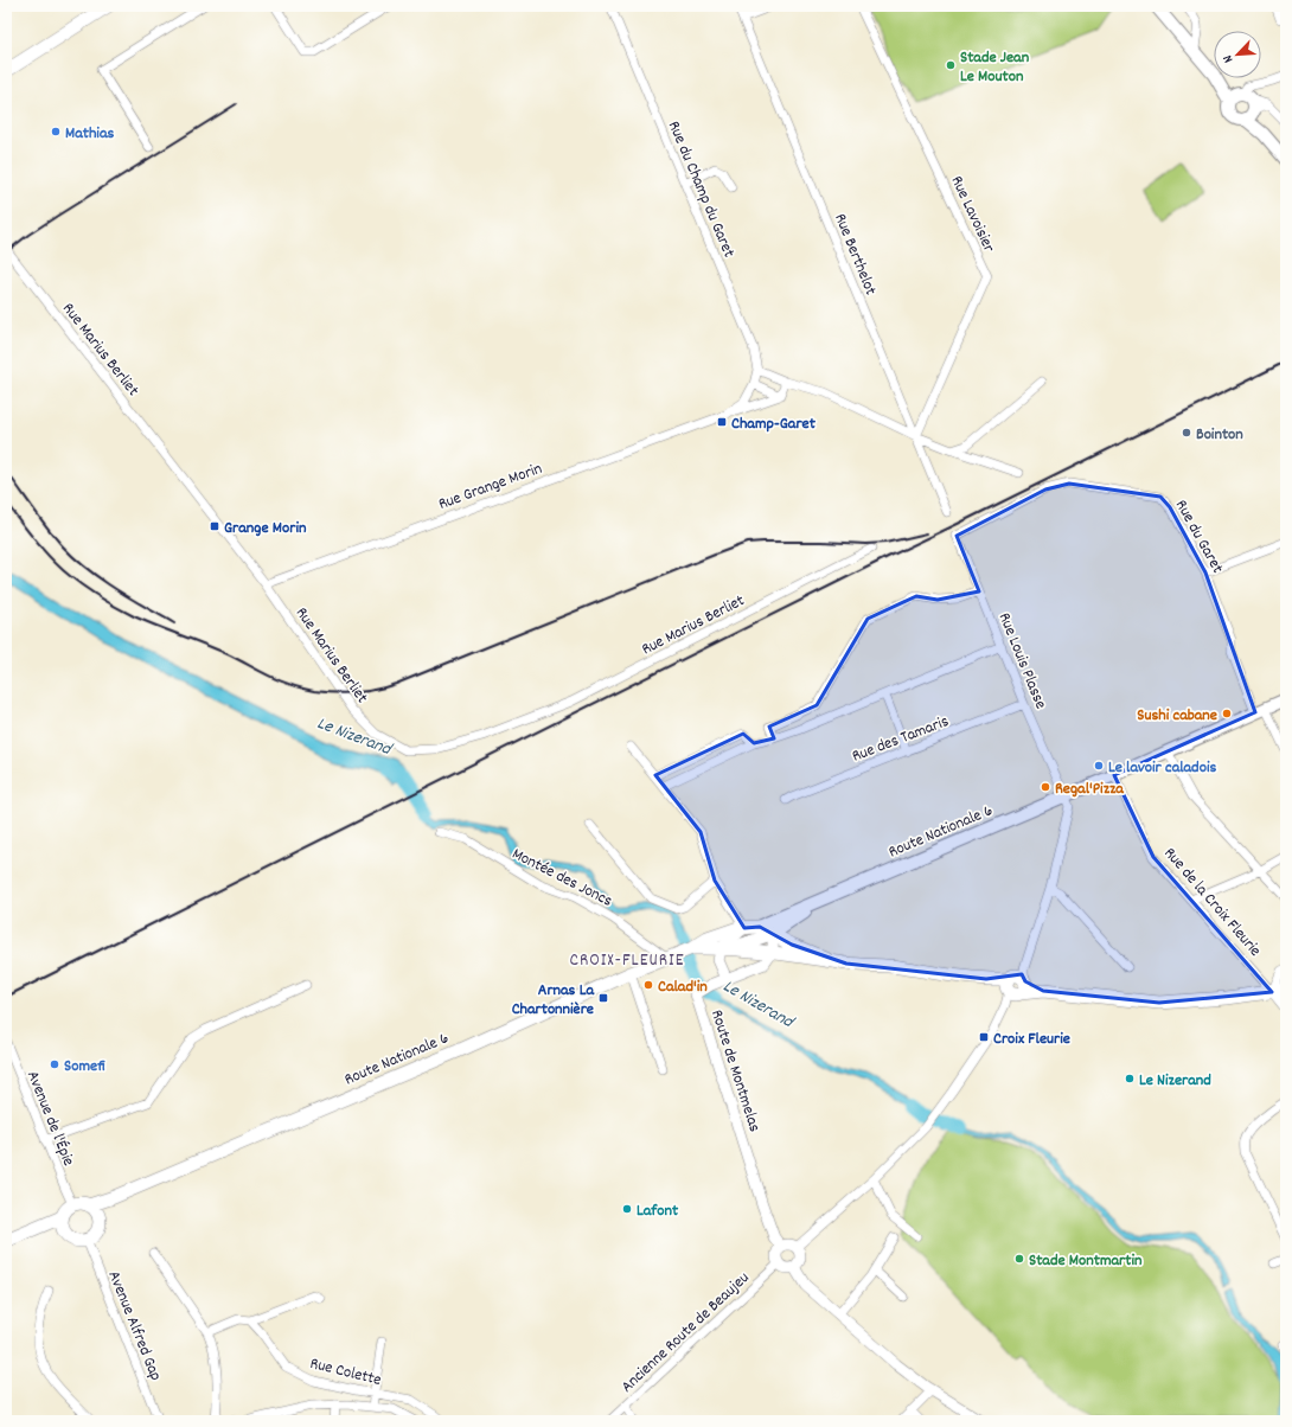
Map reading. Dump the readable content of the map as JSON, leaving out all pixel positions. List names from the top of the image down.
{
  "streets": {
    "main road": ["Route Nationale 6"],
    "street": [
      "Rue du Champ du Garet",
      "Rue Lavoisier",
      "Rue Berthelot",
      "Rue Marius Berliet",
      "Rue Grange Morin",
      "Rue du Garet",
      "Rue Louis Plasse",
      "Rue des Tamaris",
      "Montée des Joncs",
      "Rue de la Croix Fleurie",
      "Route de Montmelas",
      "Avenue de l'Épie",
      "Avenue Alfred Gap",
      "Ancienne Route de Beaujeu",
      "Rue Colette"
    ]
  },
  "crossings": [
    ["Rue du Champ du Garet", "Rue Grange Morin"],
    ["Rue Lavoisier", "Rue Berthelot"],
    ["Rue Marius Berliet", "Rue Grange Morin"],
    ["Rue du Garet", "Rue Louis Plasse"],
    ["Rue du Garet", "Route Nationale 6"],
    ["Rue Louis Plasse", "Rue des Tamaris"],
    ["Rue Louis Plasse", "Route Nationale 6"],
    ["Route Nationale 6", "Montée des Joncs"],
    ["Route Nationale 6", "Rue de la Croix Fleurie"],
    ["Route Nationale 6", "Avenue de l'Épie"],
    ["Route Nationale 6", "Avenue Alfred Gap"],
    ["Route de Montmelas", "Ancienne Route de Beaujeu"],
    ["Avenue de l'Épie", "Avenue Alfred Gap"]
  ],
  "districts": ["CROIX-FLEURIE"],
  "water": ["Le Nizerand"],
  "places": {
    "other": [
      "Stade Jean Le Mouton",
      "Mathias",
      "Bointon",
      "Sushi cabane",
      "Le lavoir caladois",
      "Regal'Pizza",
      "Calad'in",
      "Somefi",
      "Le Nizerand",
      "Lafont",
      "Stade Montmartin"
    ],
    "transit": [
      "Champ-Garet",
      "Grange Morin",
      "Arnas La Chartonnière",
      "Croix Fleurie"
    ]
  },
  "north": "bottom left"
}
